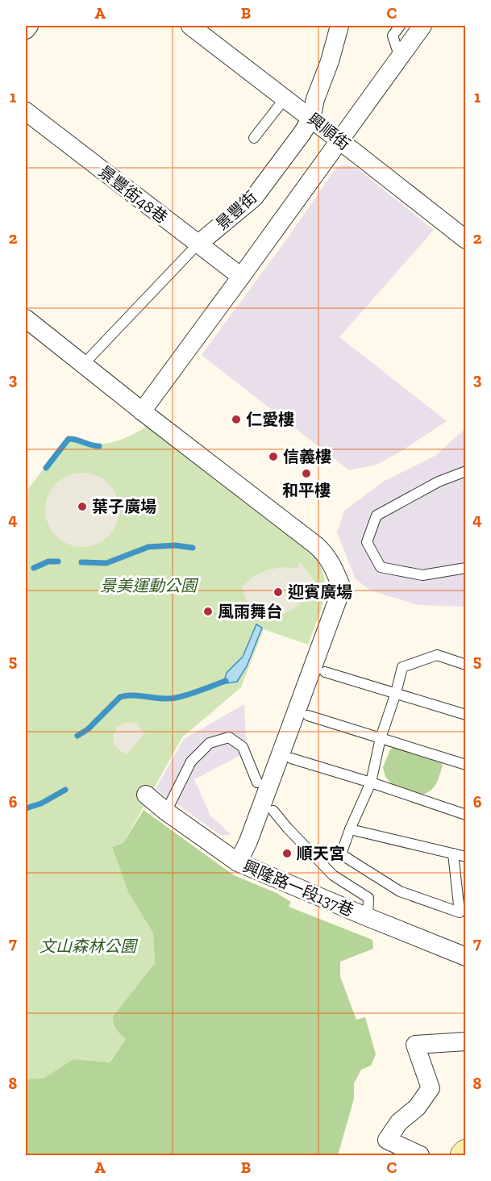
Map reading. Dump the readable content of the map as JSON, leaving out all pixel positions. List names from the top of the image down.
{
  "streets": {
    "street": [
      "興順街",
      "景豐街48巷",
      "景豐街",
      "興隆路一段137巷"
    ]
  },
  "crossings": [
    ["興順街", "景豐街"],
    ["景豐街48巷", "景豐街"]
  ],
  "parks": ["景美運動公園", "文山森林公園"],
  "places": [
    "仁愛樓",
    "信義樓",
    "和平樓",
    "葉子廣場",
    "迎賓廣場",
    "風雨舞台",
    "順天宮"
  ],
  "grid": {
    "columns": ["A", "B", "C"],
    "rows": [
      "1",
      "2",
      "3",
      "4",
      "5",
      "6",
      "7",
      "8"
    ]
  }
}
